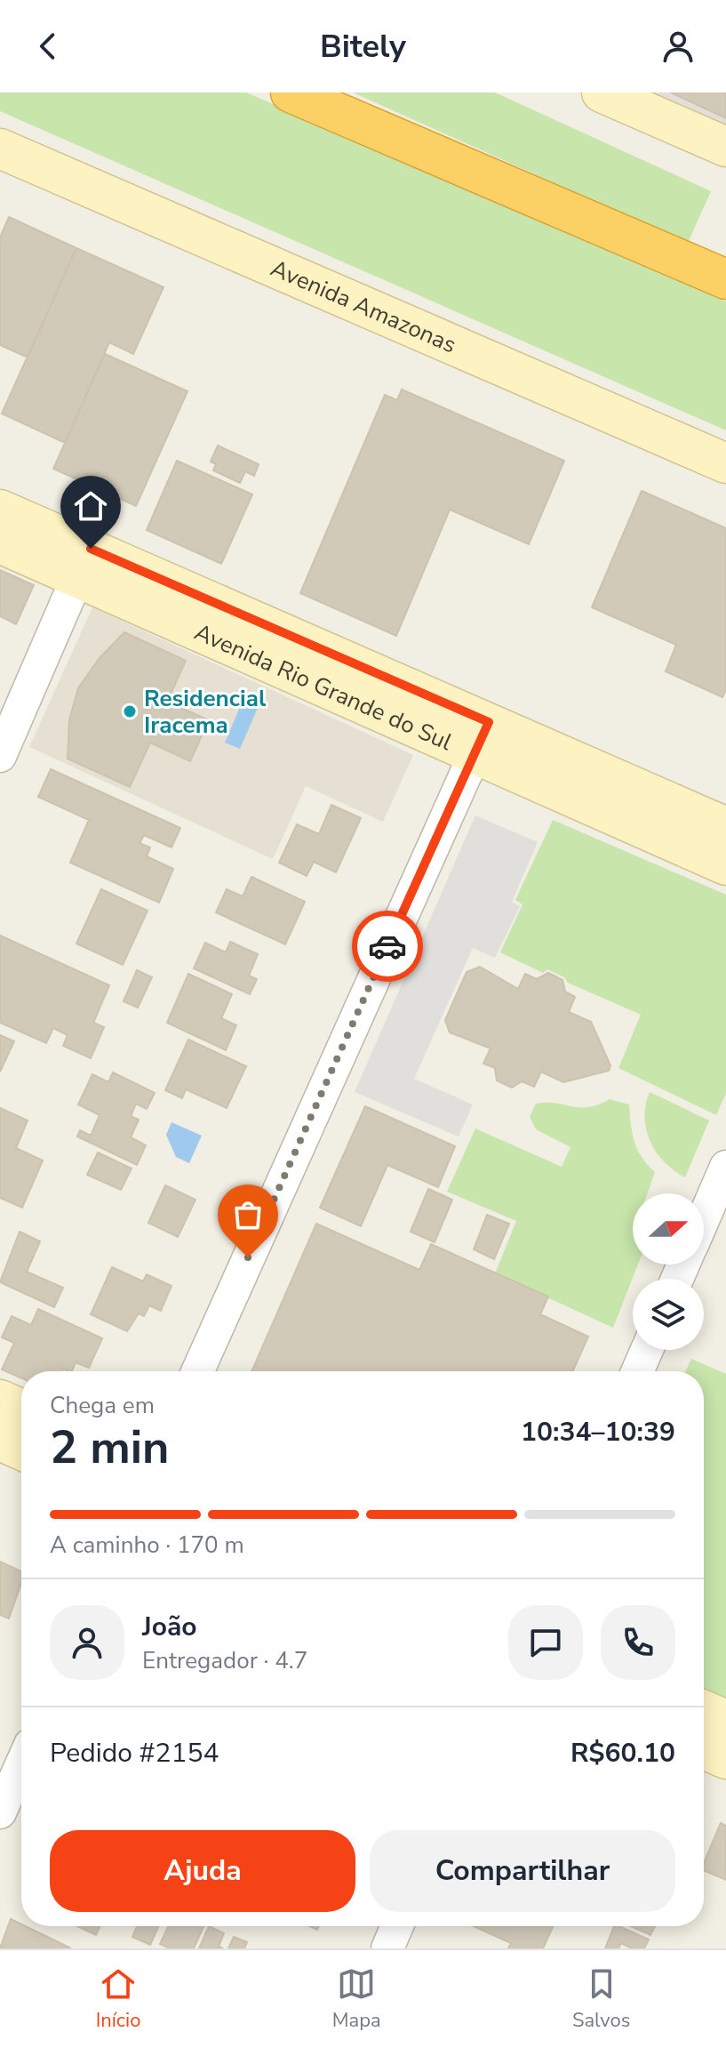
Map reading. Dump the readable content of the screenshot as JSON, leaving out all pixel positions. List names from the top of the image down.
{
  "streets": {
    "street": ["Avenida Amazonas", "Avenida Rio Grande do Sul"]
  },
  "places": ["Residencial Iracema"],
  "north": "right",
  "page": {
    "header": "Bitely",
    "heading": ["2 min", "Chega em", "10:34–10:39"],
    "panel": [
      "João",
      "Entregador · 4.7",
      "Pedido #2154",
      "R$60.10"
    ],
    "bar": "A caminho · 170 m",
    "buttons": ["Ajuda", "Compartilhar"],
    "tabs": ["Início", "Mapa", "Salvos"]
  }
}
